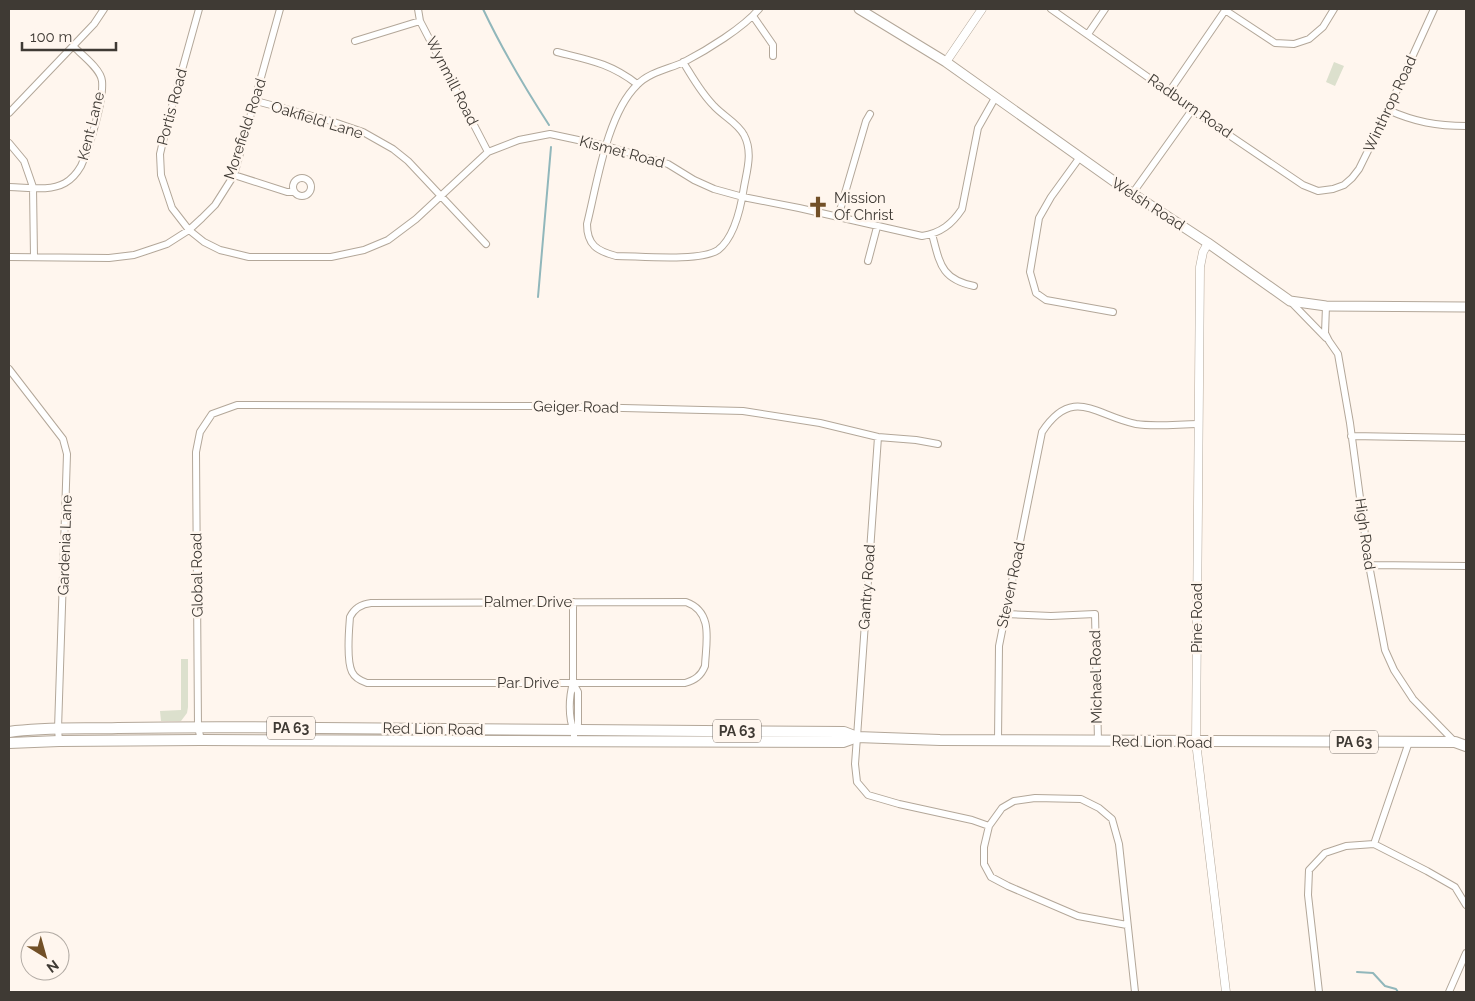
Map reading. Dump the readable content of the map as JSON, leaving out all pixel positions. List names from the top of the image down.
{
  "streets": {
    "main road": ["Welsh Road", "PA 63", "Red Lion Road"],
    "street": [
      "Wynmill Road",
      "Winthrop Road",
      "Radburn Road",
      "Portis Road",
      "Oakfield Lane",
      "Kent Lane",
      "Morefield Road",
      "Kismet Road",
      "Geiger Road",
      "High Road",
      "Gardenia Lane",
      "Global Road",
      "Steven Road",
      "Gantry Road",
      "Palmer Drive",
      "Pine Road",
      "Michael Road",
      "Par Drive"
    ]
  },
  "crossings": [
    ["Wynmill Road", "Kismet Road"],
    ["Winthrop Road", "Radburn Road"],
    ["Portis Road", "Morefield Road"],
    ["Portis Road", "Kismet Road"],
    ["Oakfield Lane", "Morefield Road"],
    ["Oakfield Lane", "Kismet Road"],
    ["Morefield Road", "Kismet Road"],
    ["Welsh Road", "High Road"],
    ["Welsh Road", "Pine Road"],
    ["Geiger Road", "Global Road"],
    ["Geiger Road", "Gantry Road"],
    ["High Road", "Red Lion Road"],
    ["Gardenia Lane", "Red Lion Road"],
    ["Global Road", "Red Lion Road"],
    ["Steven Road", "Pine Road"],
    ["Steven Road", "Michael Road"],
    ["Steven Road", "Red Lion Road"],
    ["Gantry Road", "Red Lion Road"],
    ["Palmer Drive", "Par Drive"],
    ["Pine Road", "Red Lion Road"],
    ["Michael Road", "Red Lion Road"]
  ],
  "places": {
    "church": ["Mission Of Christ"]
  },
  "scale_bar": "100 m",
  "north": "bottom right"
}
